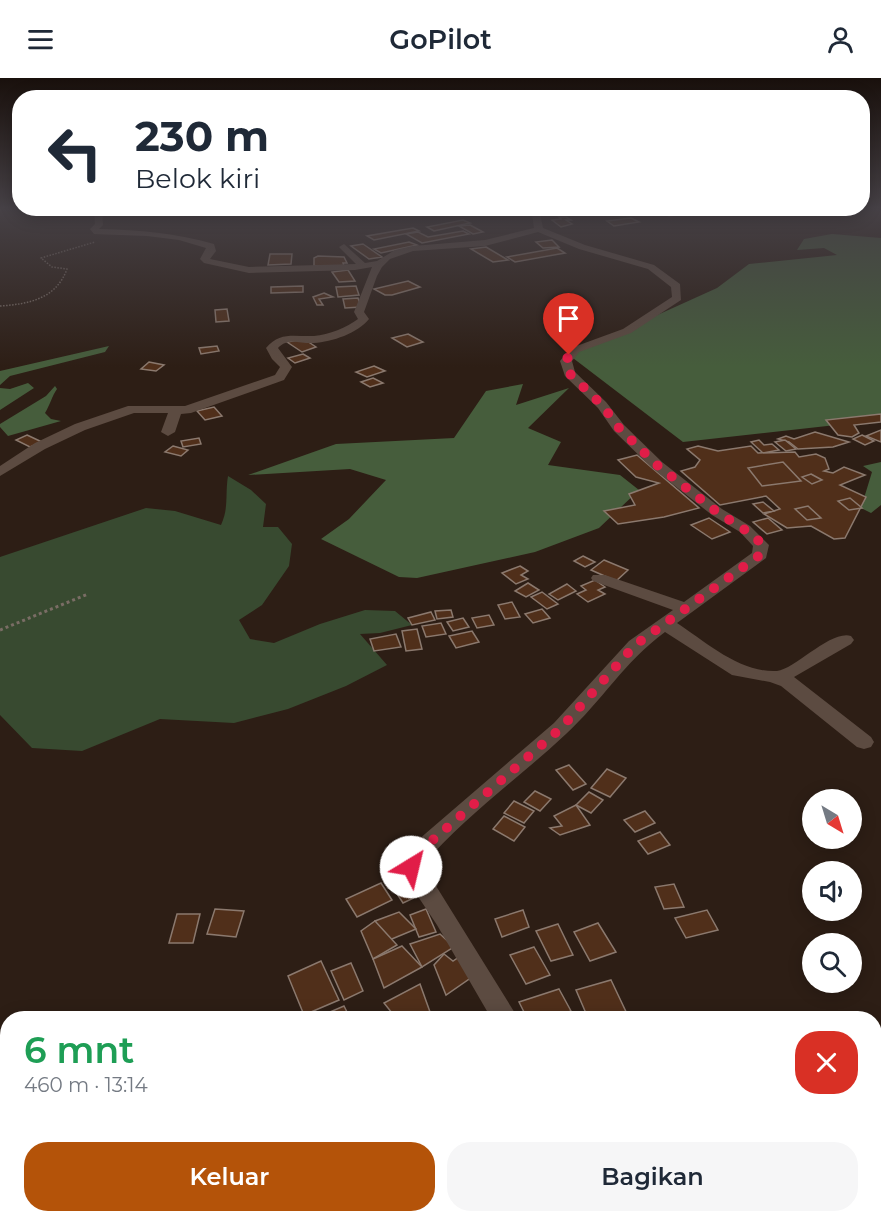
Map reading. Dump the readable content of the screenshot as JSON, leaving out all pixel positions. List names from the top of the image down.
{
  "north": "bottom right",
  "page": {
    "header": "GoPilot",
    "turn": ["230 m", "Belok kiri"],
    "heading": ["6 mnt", "460 m · 13:14"],
    "buttons": ["Keluar", "Bagikan"]
  }
}
